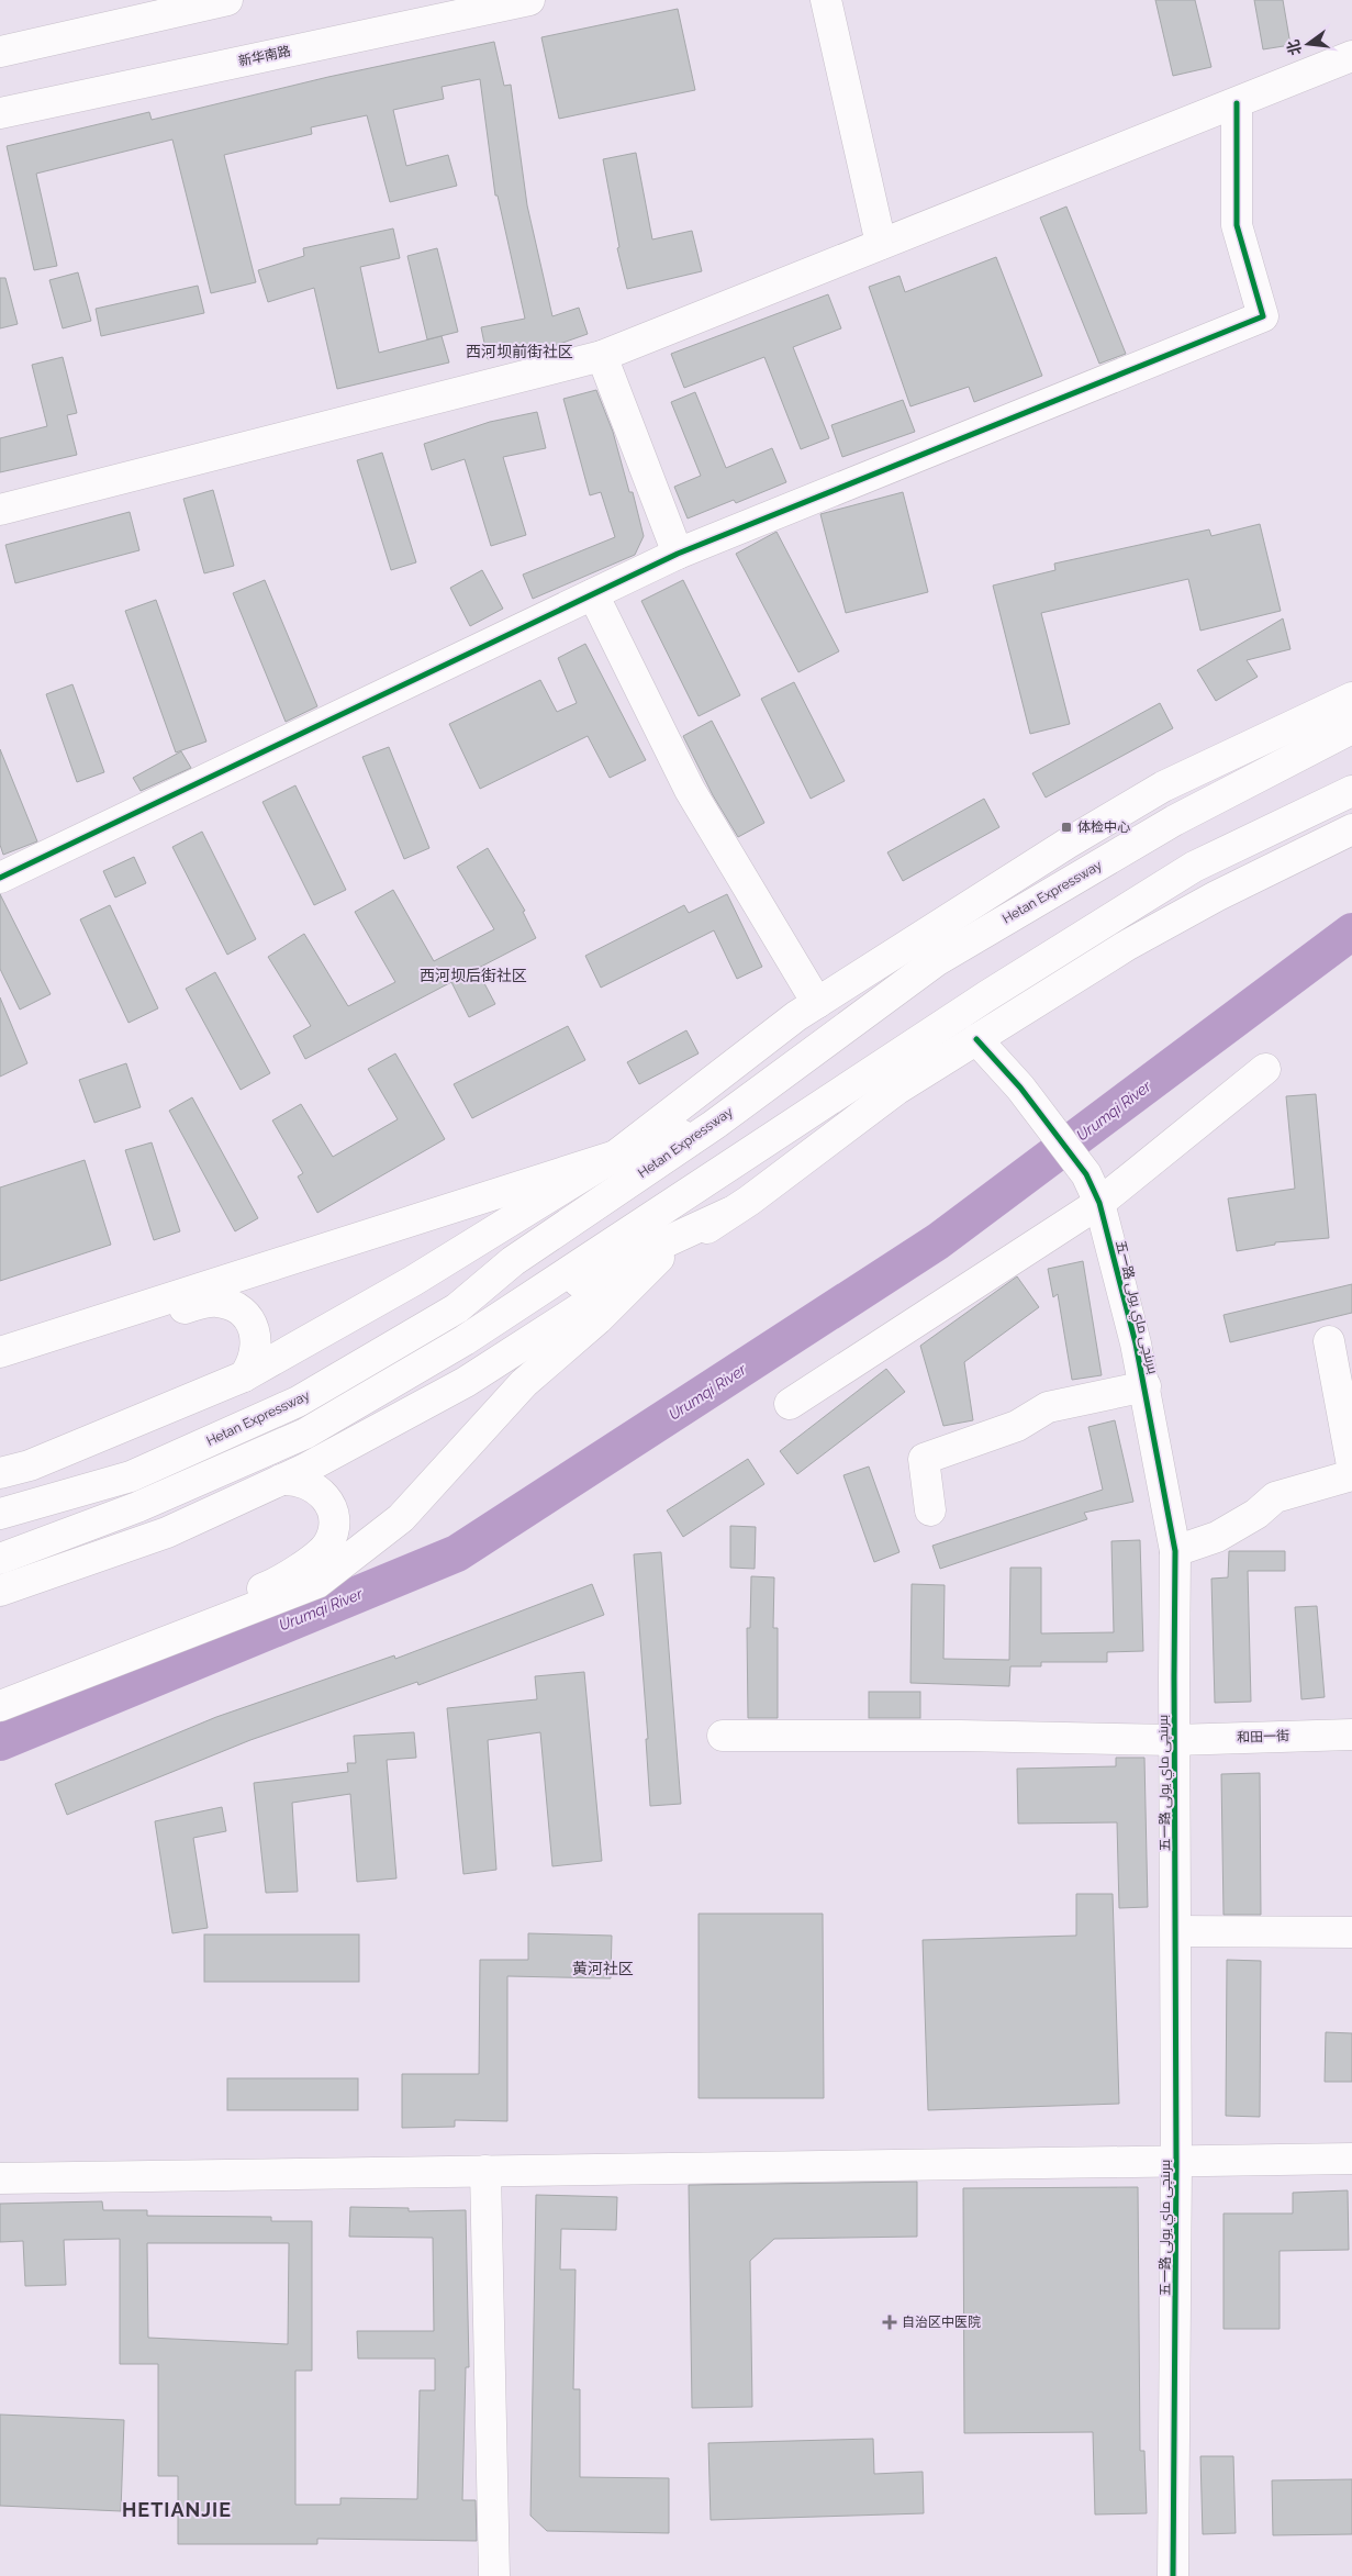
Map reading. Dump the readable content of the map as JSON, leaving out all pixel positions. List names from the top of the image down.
{
  "streets": {
    "main road": [
      "新华南路",
      "Hetan Expressway",
      "五一路 بىرىنچى ماي يولى",
      "和田一街"
    ]
  },
  "crossings": [
    ["五一路 بىرىنچى ماي يولى", "和田一街"]
  ],
  "districts": [
    "西河坝前街社区",
    "西河坝后街社区",
    "黄河社区",
    "HETIANJIE"
  ],
  "water": ["Urumqi River"],
  "places": {
    "transit": ["体检中心"],
    "health": ["自治区中医院"]
  },
  "north": "left"
}
